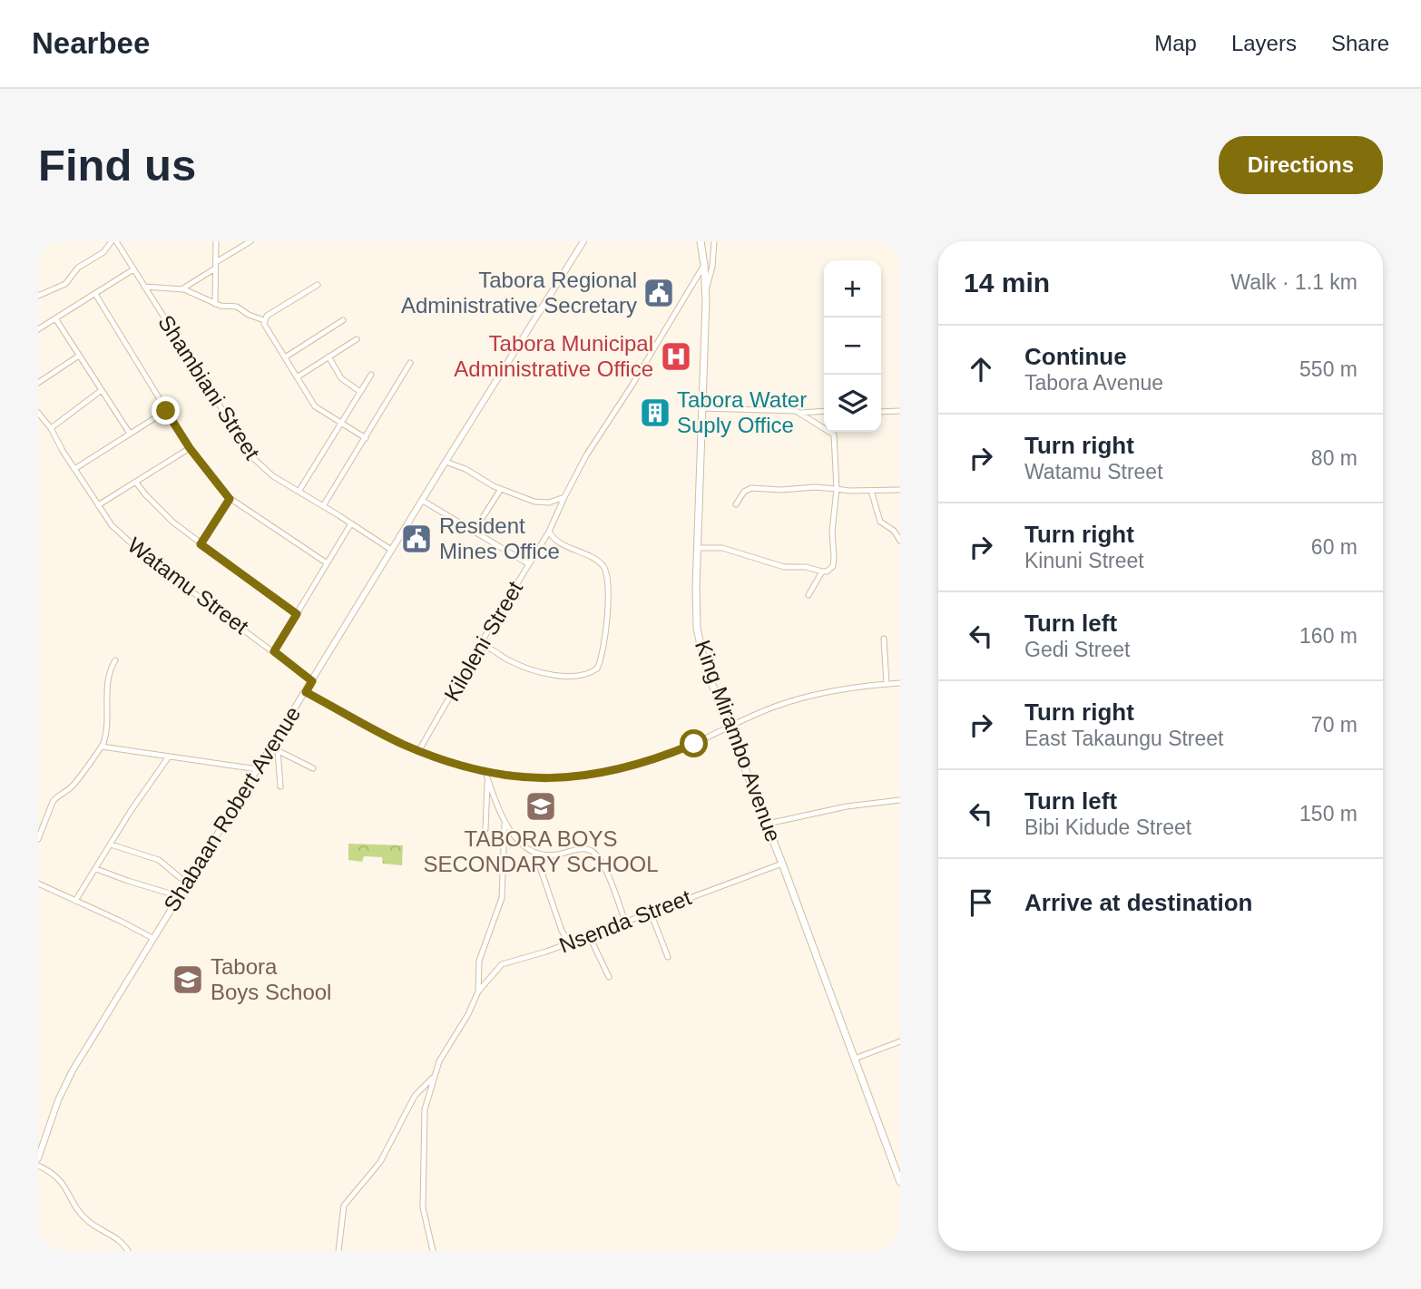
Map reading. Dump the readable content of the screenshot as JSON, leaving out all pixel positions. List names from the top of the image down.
{
  "streets": {
    "main road": ["King Mirambo Avenue"],
    "street": [
      "Shambiani Street",
      "Watamu Street",
      "Kiloleni Street",
      "Shabaan Robert Avenue",
      "Nsenda Street"
    ]
  },
  "crossings": [
    ["Shambiani Street", "Shabaan Robert Avenue"],
    ["Watamu Street", "Shabaan Robert Avenue"],
    ["Kiloleni Street", "King Mirambo Avenue"],
    ["King Mirambo Avenue", "Nsenda Street"]
  ],
  "places": {
    "public building": ["Tabora Regional Administrative Secretary", "Resident Mines Office"],
    "hospital": ["Tabora Municipal Administrative Office"],
    "building": ["Tabora Water Suply Office"],
    "school or university": ["TABORA BOYS SECONDARY SCHOOL", "Tabora Boys School"]
  },
  "page": {
    "header": "Nearbee",
    "nav": ["Map", "Layers", "Share"],
    "buttons": "Directions",
    "title": "Find us",
    "heading": ["14 min", "Walk · 1.1 km"],
    "map_buttons": ["+", "−"],
    "list": [
      ["Continue", "Tabora Avenue", "550 m"],
      ["Turn right", "Watamu Street", "80 m"],
      ["Turn right", "Kinuni Street", "60 m"],
      ["Turn left", "Gedi Street", "160 m"],
      ["Turn right", "East Takaungu Street", "70 m"],
      ["Turn left", "Bibi Kidude Street", "150 m"],
      "Arrive at destination"
    ]
  }
}
